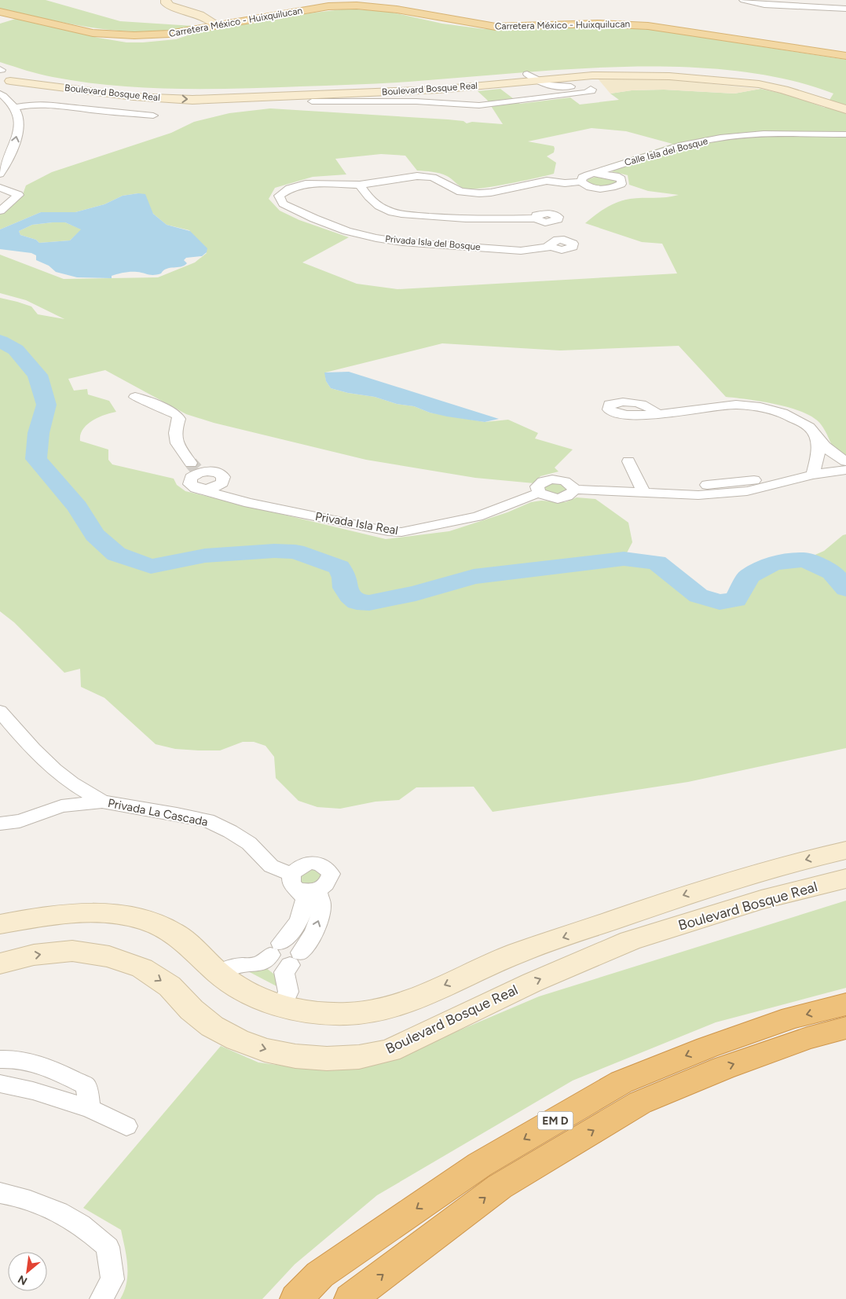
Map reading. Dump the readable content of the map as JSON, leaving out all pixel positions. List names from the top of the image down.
{
  "streets": {
    "highway": ["EM D"],
    "main road": ["Carretera México - Huixquilucan"],
    "street": [
      "Boulevard Bosque Real",
      "Calle Isla del Bosque",
      "Privada Isla del Bosque",
      "Privada Isla Real",
      "Privada La Cascada"
    ]
  },
  "crossings": [
    ["Calle Isla del Bosque", "Privada Isla del Bosque"]
  ],
  "north": "bottom left"
}
